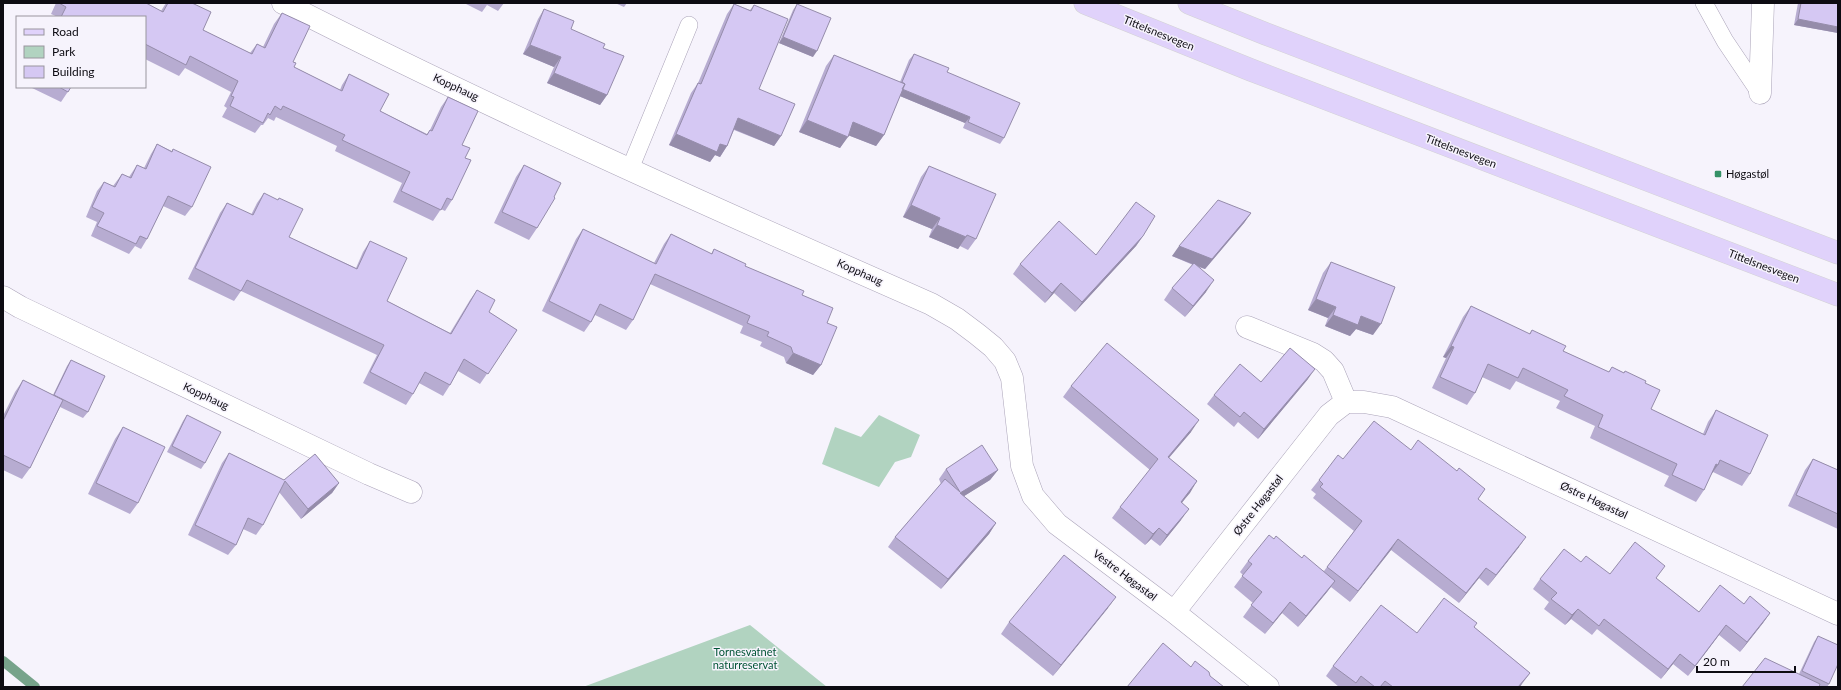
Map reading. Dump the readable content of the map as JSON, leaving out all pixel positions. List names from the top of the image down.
{
  "streets": {
    "main road": ["Tittelsnesvegen"],
    "street": ["Kopphaug", "Østre Høgastøl", "Vestre Høgastøl"]
  },
  "crossings": [
    ["Kopphaug", "Vestre Høgastøl"],
    ["Østre Høgastøl", "Vestre Høgastøl"]
  ],
  "parks": ["Tornesvatnet naturreservat"],
  "places": {
    "transit": ["Høgastøl"]
  },
  "legend": ["Road", "Park", "Building"],
  "scale_bar": "20 m"
}
